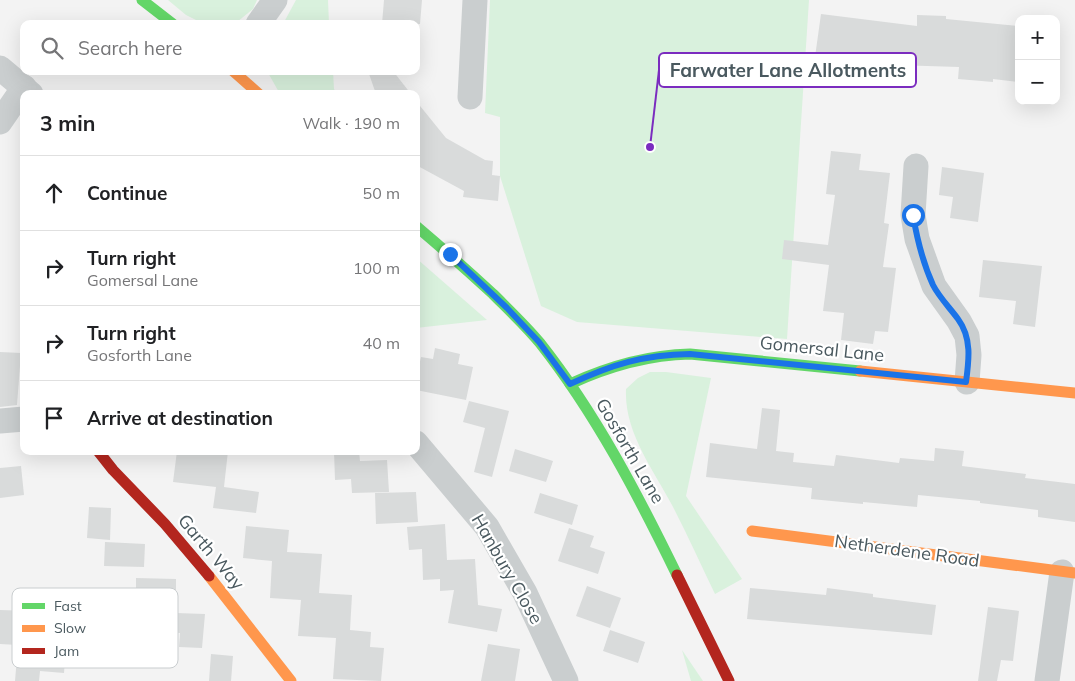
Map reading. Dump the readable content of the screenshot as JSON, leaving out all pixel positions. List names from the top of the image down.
{
  "streets": {
    "street": [
      "Gomersal Lane",
      "Gosforth Lane",
      "Netherdene Road",
      "Garth Way",
      "Hanbury Close"
    ]
  },
  "crossings": [
    ["Gomersal Lane", "Gosforth Lane"]
  ],
  "places": ["Farwater Lane Allotments"],
  "legend": ["Fast", "Slow", "Jam"],
  "page": {
    "map_buttons": ["+", "−"],
    "search": "Search here",
    "heading": ["3 min", "Walk · 190 m"],
    "list": [
      ["Continue", "50 m"],
      ["Turn right", "Gomersal Lane", "100 m"],
      ["Turn right", "Gosforth Lane", "40 m"],
      "Arrive at destination"
    ]
  }
}
